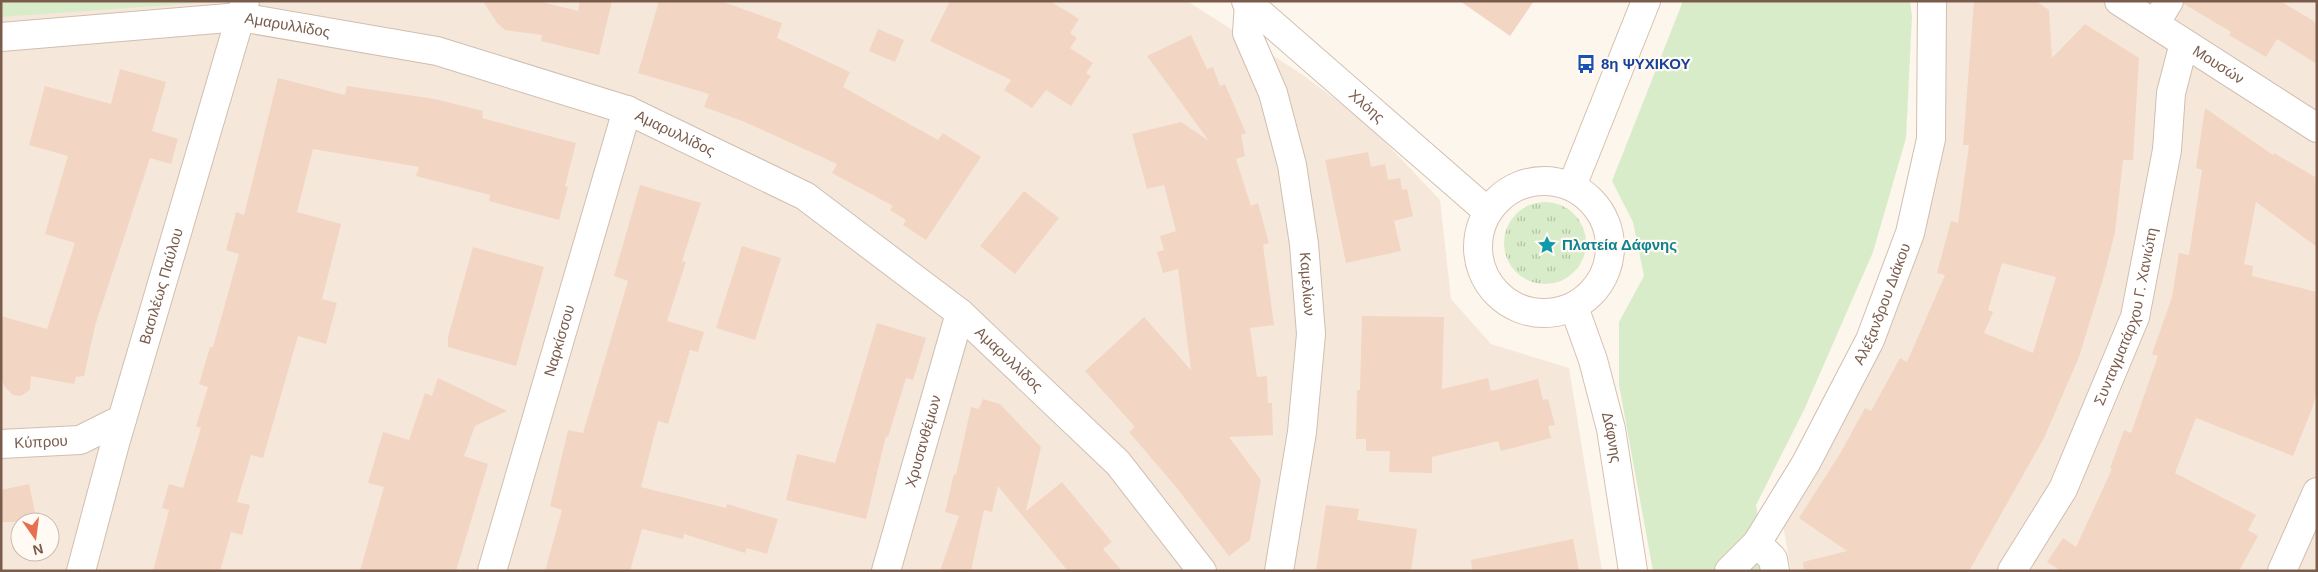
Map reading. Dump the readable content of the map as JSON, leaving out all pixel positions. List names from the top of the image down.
{
  "streets": {
    "street": [
      "Αμαρυλλίδος",
      "Μουσών",
      "Χλόης",
      "Καμελίων",
      "Βασιλέως Παύλου",
      "Αλέξανδρου Διάκου",
      "Συνταγματάρχου Γ. Χανιώτη",
      "Ναρκίσσου",
      "Δάφνης",
      "Κύπρου",
      "Χρυσανθέμων"
    ]
  },
  "crossings": [
    ["Αμαρυλλίδος", "Βασιλέως Παύλου"],
    ["Αμαρυλλίδος", "Ναρκίσσου"],
    ["Αμαρυλλίδος", "Χρυσανθέμων"],
    ["Μουσών", "Συνταγματάρχου Γ. Χανιώτη"],
    ["Χλόης", "Καμελίων"],
    ["Χλόης", "Δάφνης"],
    ["Βασιλέως Παύλου", "Κύπρου"]
  ],
  "places": {
    "bus stop": ["8η ΨΥΧΙΚΟΥ"],
    "place": ["Πλατεία Δάφνης"]
  },
  "north": "bottom"
}
